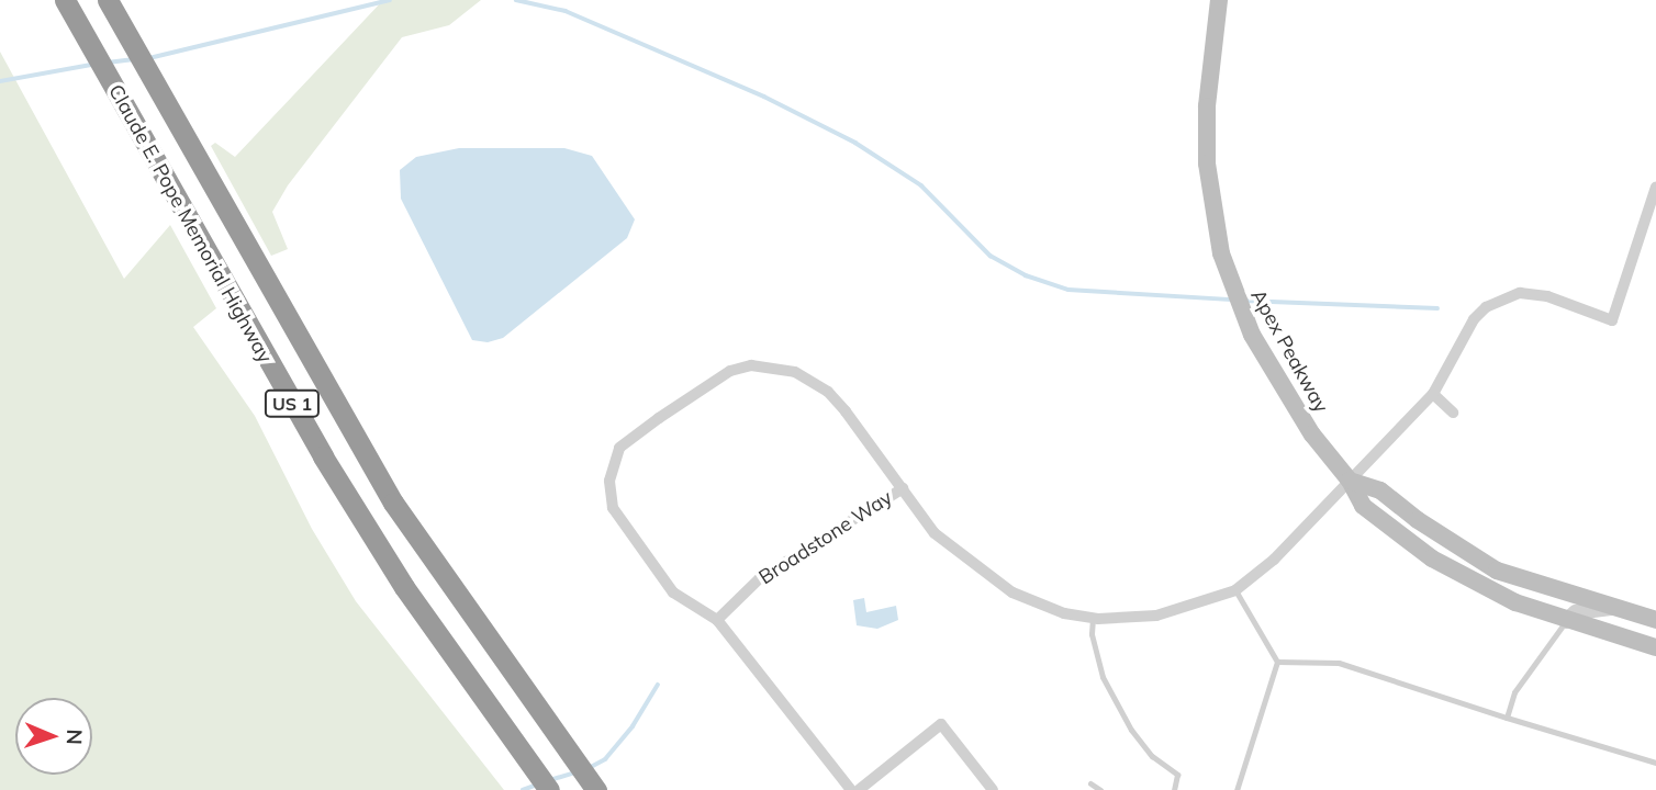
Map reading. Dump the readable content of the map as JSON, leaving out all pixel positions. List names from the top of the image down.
{
  "streets": {
    "highway": ["Claude E. Pope Memorial Highway", "US 1"],
    "main road": ["Apex Peakway"],
    "street": ["Broadstone Way"]
  },
  "crossings": [
    ["Apex Peakway", "Broadstone Way"]
  ],
  "north": "right"
}
